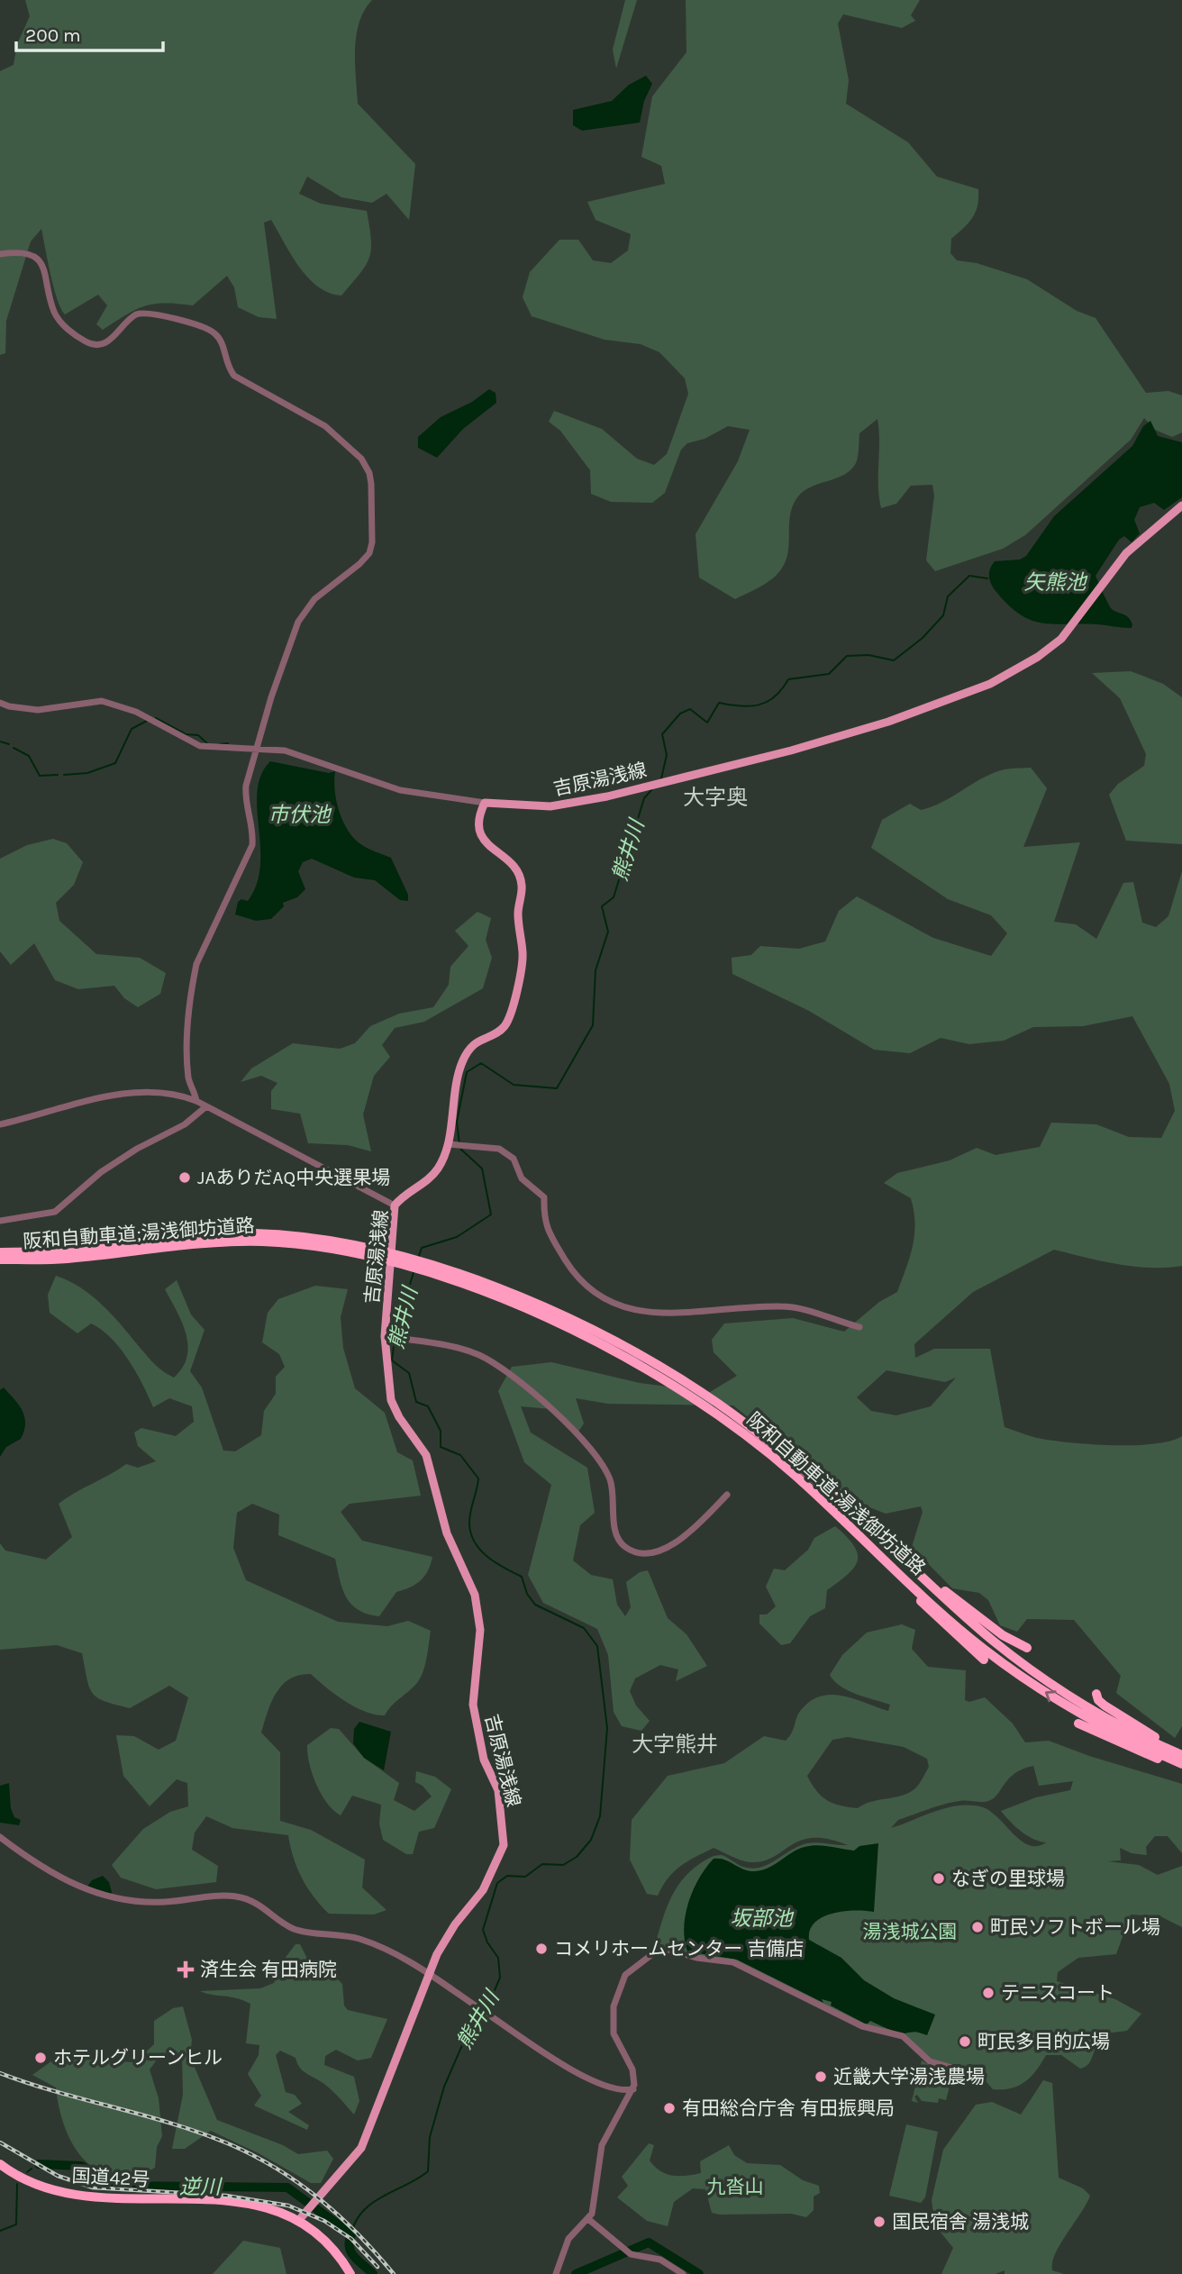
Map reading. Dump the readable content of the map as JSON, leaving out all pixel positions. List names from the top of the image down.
{
  "streets": {
    "highway": ["阪和自動車道;湯浅御坊道路", "国道42号"],
    "main road": ["吉原湯浅線"]
  },
  "crossings": [
    ["吉原湯浅線", "国道42号"]
  ],
  "districts": ["大字奥", "大字熊井"],
  "water": [
    "矢熊池",
    "市伏池",
    "熊井川",
    "坂部池",
    "逆川"
  ],
  "parks": ["湯浅城公園", "九沓山"],
  "places": {
    "other": [
      "JAありだAQ中央選果場",
      "なぎの里球場",
      "町民ソフトボール場",
      "コメリホームセンター 吉備店",
      "テニスコート",
      "町民多目的広場",
      "ホテルグリーンヒル",
      "近畿大学湯浅農場",
      "有田総合庁舎 有田振興局",
      "国民宿舎 湯浅城"
    ],
    "health": ["済生会 有田病院"]
  },
  "scale_bar": "200 m"
}
